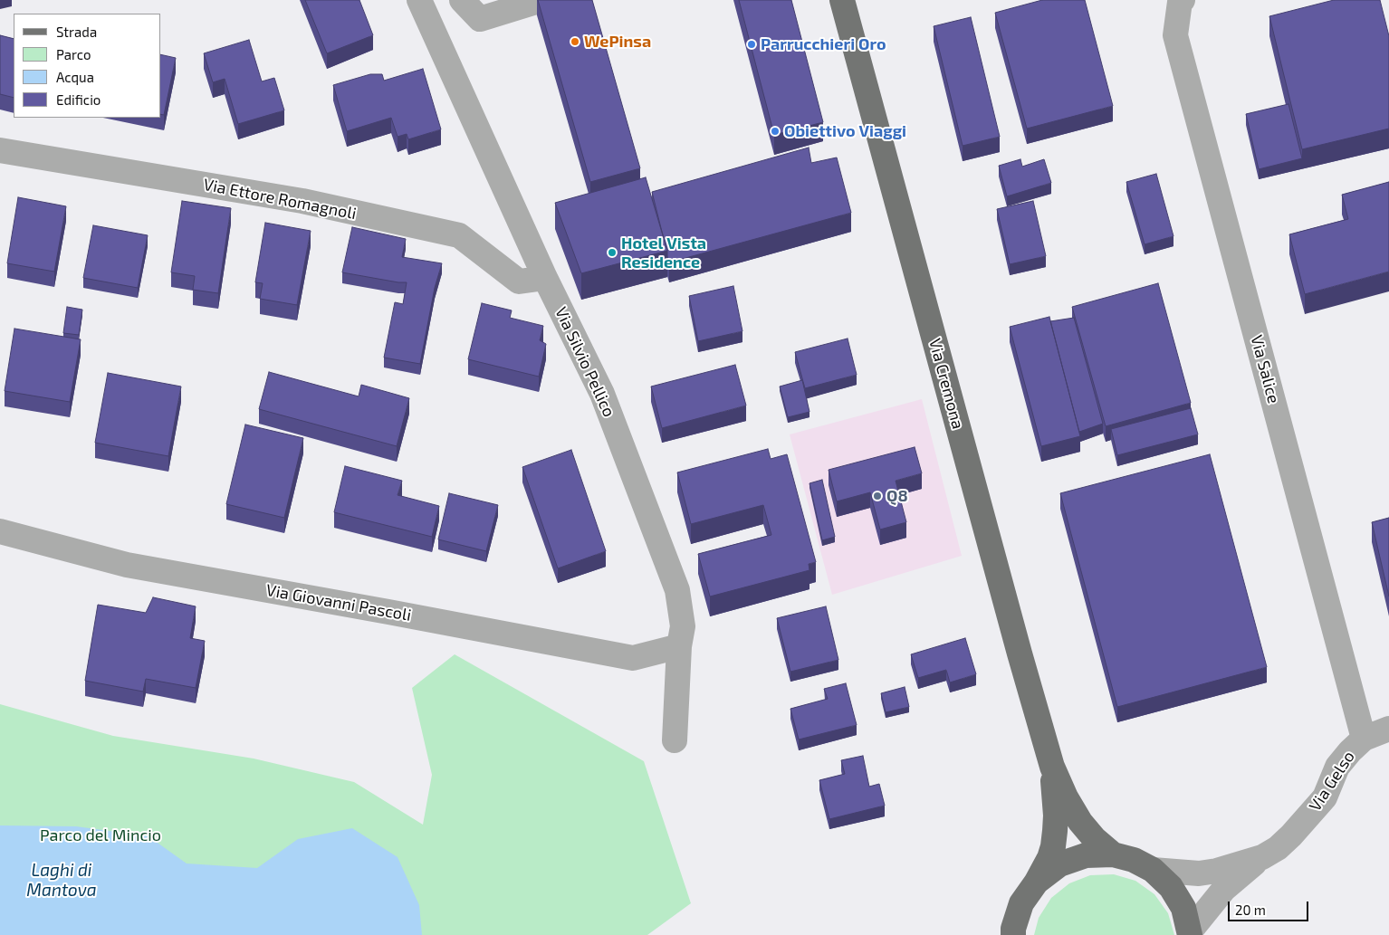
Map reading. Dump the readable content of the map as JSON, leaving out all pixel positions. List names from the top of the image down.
{
  "streets": {
    "main road": ["Via Cremona"],
    "street": [
      "Via Ettore Romagnoli",
      "Via Silvio Pellico",
      "Via Salice",
      "Via Giovanni Pascoli",
      "Via Gelso"
    ]
  },
  "crossings": [
    ["Via Ettore Romagnoli", "Via Silvio Pellico"],
    ["Via Silvio Pellico", "Via Giovanni Pascoli"],
    ["Via Salice", "Via Gelso"],
    ["Via Cremona", "Via Gelso"]
  ],
  "water": ["Laghi di Mantova"],
  "parks": ["Parco del Mincio"],
  "places": [
    "WePinsa",
    "Parrucchieri Oro",
    "Obiettivo Viaggi",
    "Hotel Vista Residence",
    "Q8"
  ],
  "legend": [
    "Strada",
    "Parco",
    "Acqua",
    "Edificio"
  ],
  "scale_bar": "20 m"
}
